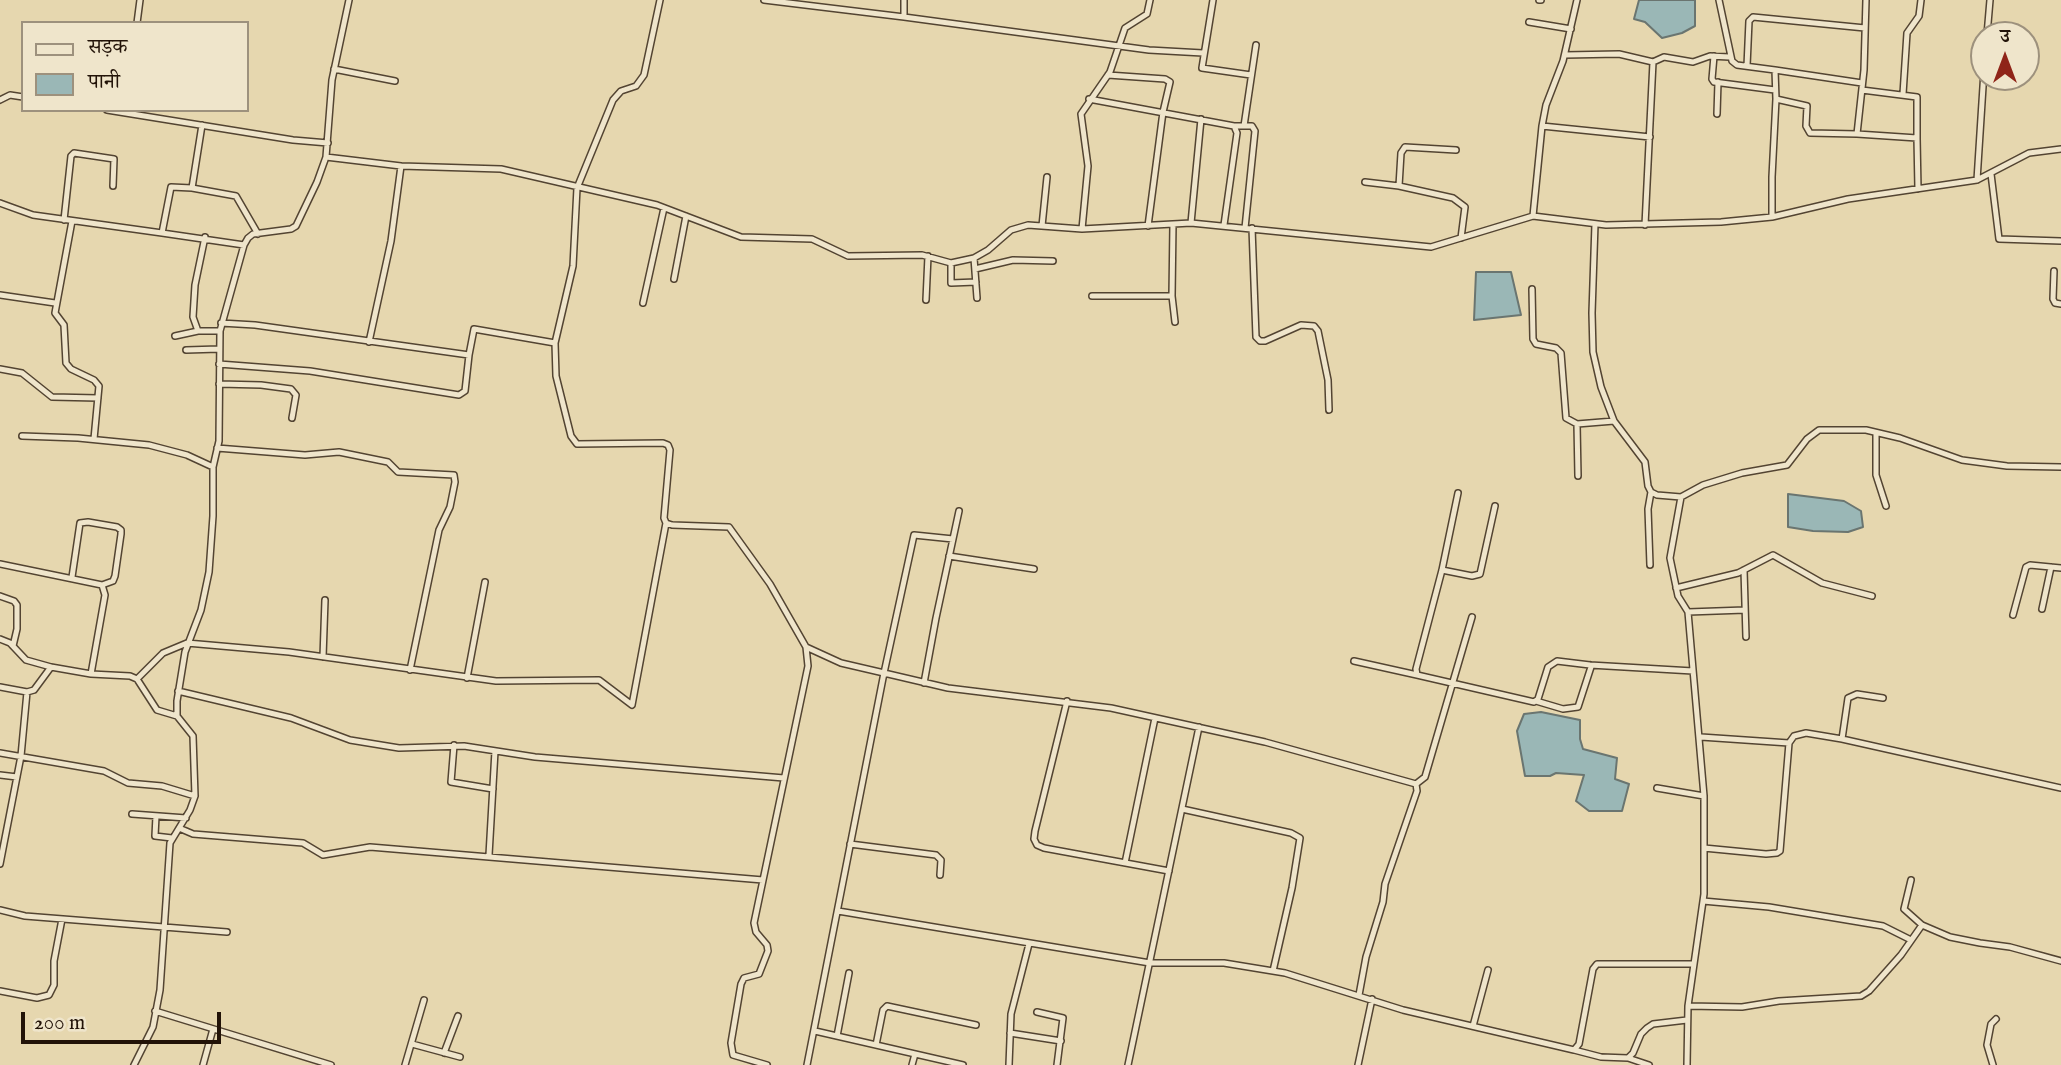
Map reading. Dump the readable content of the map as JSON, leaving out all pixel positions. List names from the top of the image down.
{
  "legend": ["सड़क", "पानी"],
  "scale_bar": "200 m",
  "north": "top"
}
